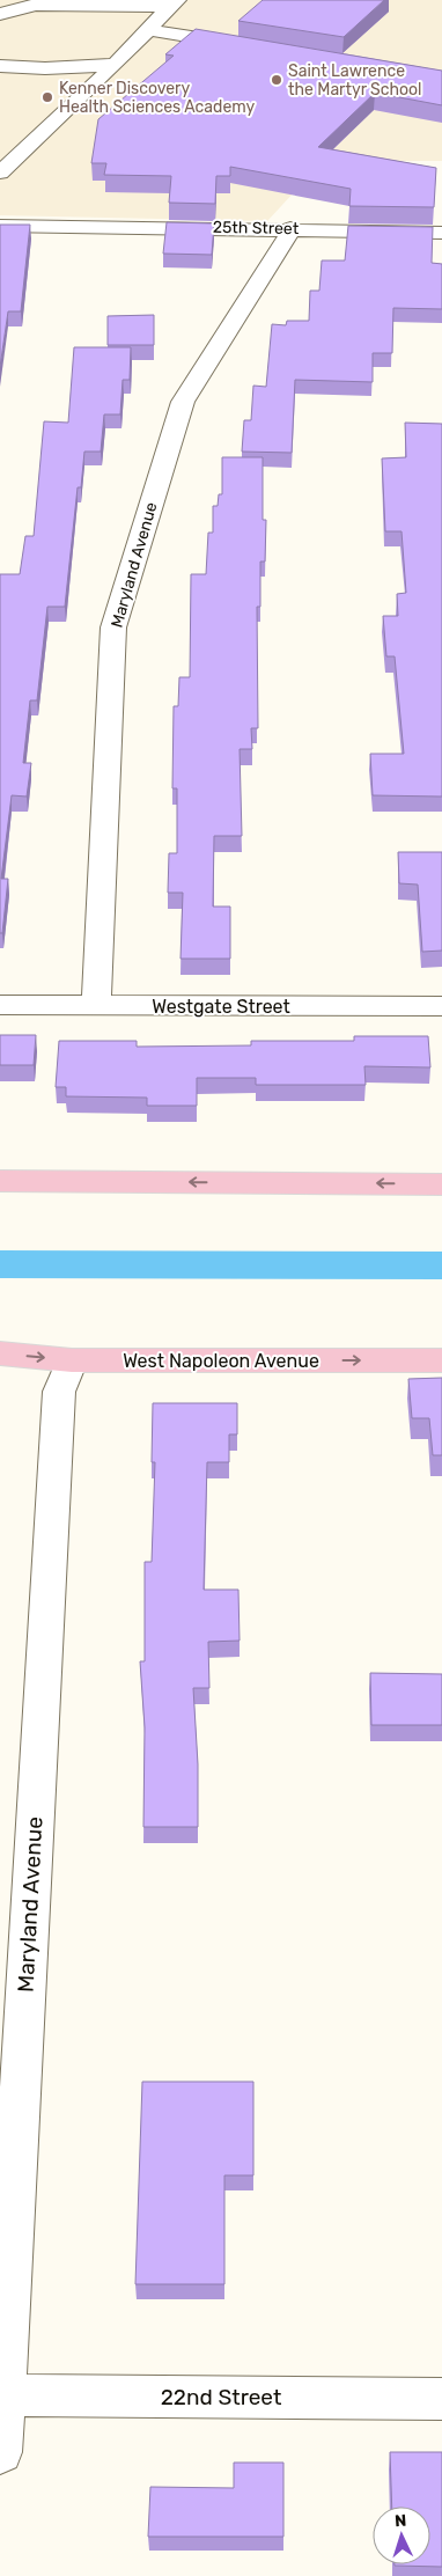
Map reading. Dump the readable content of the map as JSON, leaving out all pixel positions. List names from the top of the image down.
{
  "streets": {
    "main road": ["West Napoleon Avenue"],
    "street": [
      "25th Street",
      "Maryland Avenue",
      "Westgate Street",
      "22nd Street"
    ]
  },
  "crossings": [
    ["25th Street", "Maryland Avenue"],
    ["Maryland Avenue", "Westgate Street"],
    ["Maryland Avenue", "West Napoleon Avenue"],
    ["Maryland Avenue", "22nd Street"]
  ],
  "places": ["Saint Lawrence the Martyr School", "Kenner Discovery Health Sciences Academy"],
  "north": "top"
}
